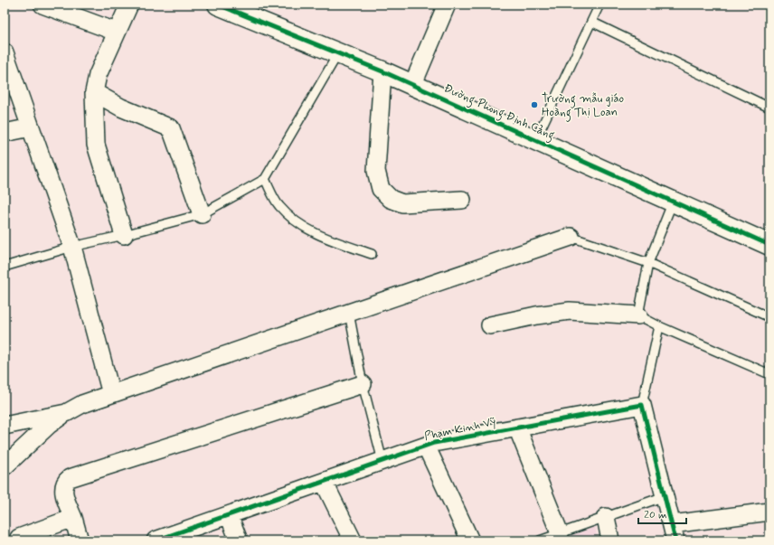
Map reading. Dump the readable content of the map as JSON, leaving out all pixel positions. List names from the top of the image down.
{
  "streets": {
    "street": ["Đường Phong Định Cảng", "Phạm Kinh Vỹ"]
  },
  "places": ["Trường mẫu giáo Hoàng Thị Loan"],
  "scale_bar": "20 m"
}
